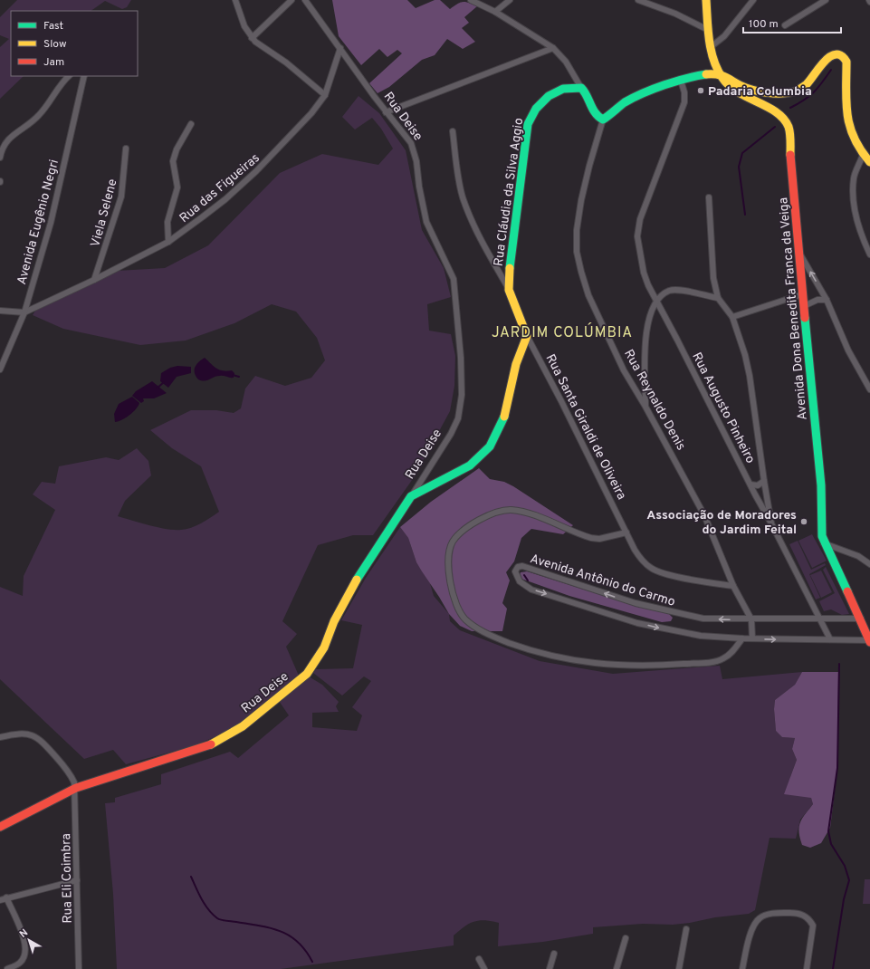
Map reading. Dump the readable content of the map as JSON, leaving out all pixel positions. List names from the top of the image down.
{
  "streets": {
    "street": [
      "Rua Deise",
      "Rua das Figueiras",
      "Rua Cláudia da Silva Aggio",
      "Viela Selene",
      "Avenida Eugênio Negri",
      "Avenida Dona Benedita Franca da Veiga",
      "Rua Reynaldo Denis",
      "Rua Augusto Pinheiro",
      "Rua Santa Giraldi de Oliveira",
      "Avenida Antônio do Carmo",
      "Rua Eli Coimbra"
    ]
  },
  "crossings": [
    ["Rua Deise", "Rua das Figueiras"],
    ["Rua Deise", "Rua Eli Coimbra"],
    ["Rua das Figueiras", "Viela Selene"],
    ["Rua das Figueiras", "Avenida Eugênio Negri"],
    ["Rua Cláudia da Silva Aggio", "Rua Santa Giraldi de Oliveira"],
    ["Avenida Dona Benedita Franca da Veiga", "Avenida Antônio do Carmo"],
    ["Rua Reynaldo Denis", "Rua Santa Giraldi de Oliveira"],
    ["Rua Reynaldo Denis", "Avenida Antônio do Carmo"],
    ["Rua Augusto Pinheiro", "Avenida Antônio do Carmo"]
  ],
  "districts": ["JARDIM COLÚMBIA"],
  "places": ["Padaria Columbia", "Associação de Moradores do Jardim Feital"],
  "legend": ["Fast", "Slow", "Jam"],
  "scale_bar": "100 m",
  "north": "top left"
}
